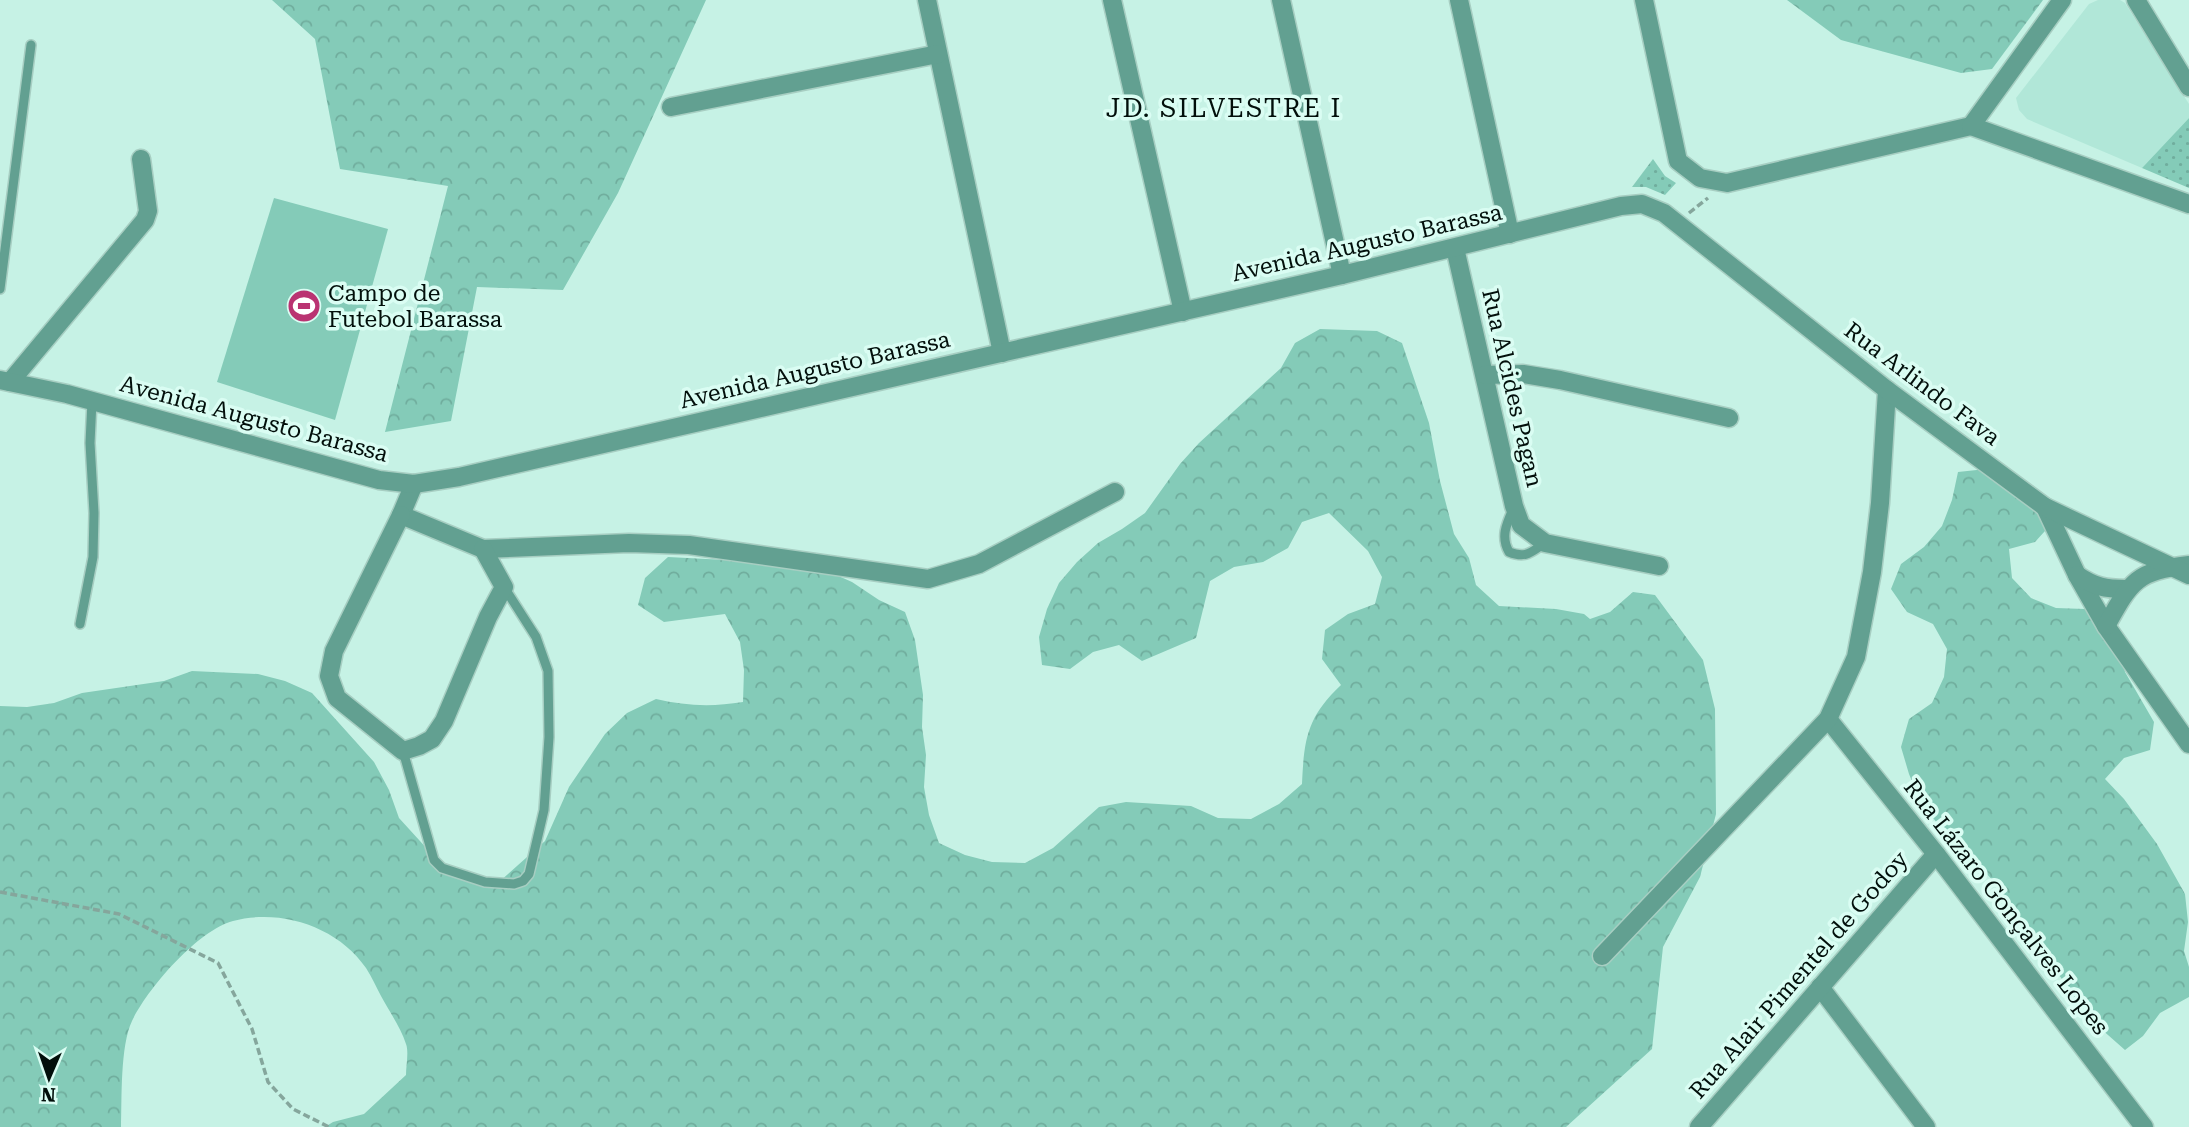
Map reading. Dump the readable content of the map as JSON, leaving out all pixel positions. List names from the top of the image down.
{
  "streets": {
    "street": [
      "Avenida Augusto Barassa",
      "Rua Arlindo Fava",
      "Rua Alcides Pagan",
      "Rua Lázaro Gonçalves Lopes",
      "Rua Alair Pimentel de Godoy"
    ]
  },
  "crossings": [
    ["Avenida Augusto Barassa", "Rua Arlindo Fava"],
    ["Avenida Augusto Barassa", "Rua Alcides Pagan"],
    ["Rua Lázaro Gonçalves Lopes", "Rua Alair Pimentel de Godoy"]
  ],
  "districts": ["JD. SILVESTRE I"],
  "places": {
    "sports": ["Campo de Futebol Barassa"]
  },
  "north": "bottom"
}
